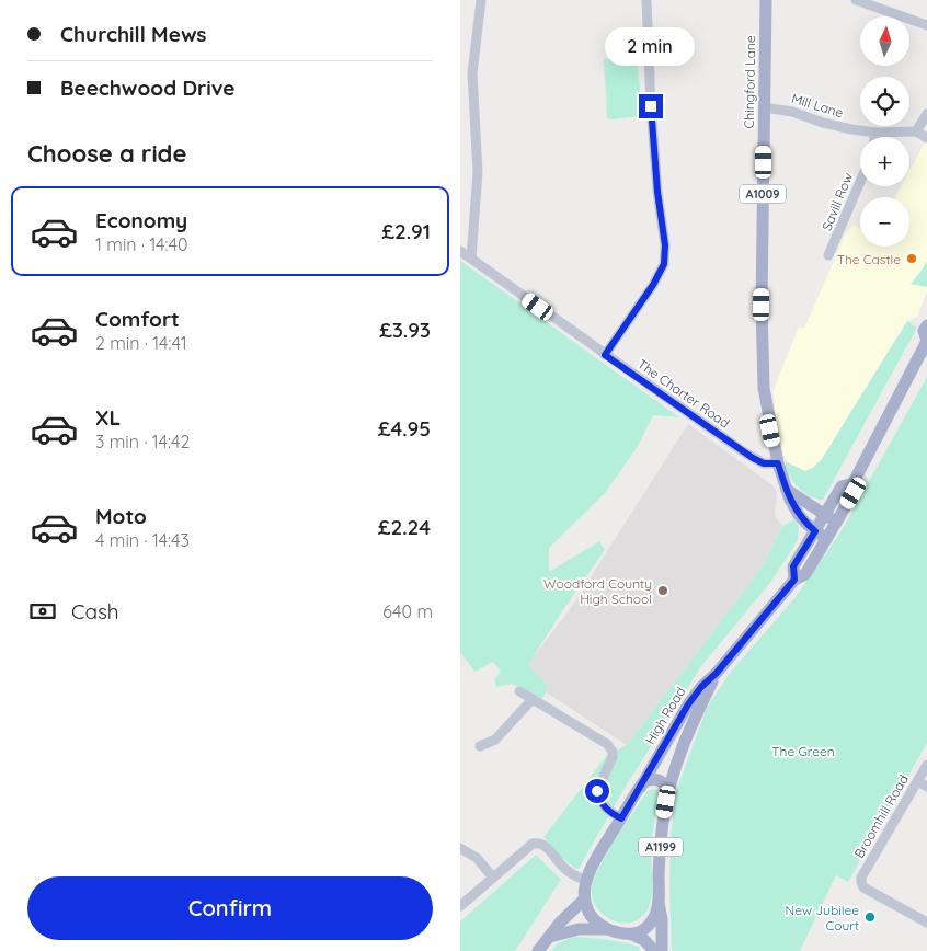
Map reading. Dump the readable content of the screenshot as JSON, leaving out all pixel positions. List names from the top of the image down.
{
  "streets": {
    "main road": [
      "Chingford Lane",
      "A1009",
      "High Road",
      "A1199"
    ],
    "street": [
      "Mill Lane",
      "Savill Row",
      "The Charter Road",
      "Broomhill Road"
    ]
  },
  "crossings": [
    ["Chingford Lane", "Mill Lane"],
    ["Chingford Lane", "The Charter Road"],
    ["High Road", "A1199"]
  ],
  "parks": ["The Green"],
  "places": ["The Castle", "Woodford County High School", "New Jubilee Court"],
  "north": "top",
  "page": {
    "banner": ["Churchill Mews", "Beechwood Drive"],
    "map_buttons": ["+", "−"],
    "bubble": "2 min",
    "heading": "Choose a ride",
    "list": [
      {
        "name": "Economy",
        "note": "1 min · 14:40",
        "value": "£2.91"
      },
      {
        "name": "Comfort",
        "note": "2 min · 14:41",
        "value": "£3.93"
      },
      {
        "name": "XL",
        "note": "3 min · 14:42",
        "value": "£4.95"
      },
      {
        "name": "Moto",
        "note": "4 min · 14:43",
        "value": "£2.24"
      }
    ],
    "pay": ["Cash", "640 m"],
    "buttons": "Confirm"
  }
}
